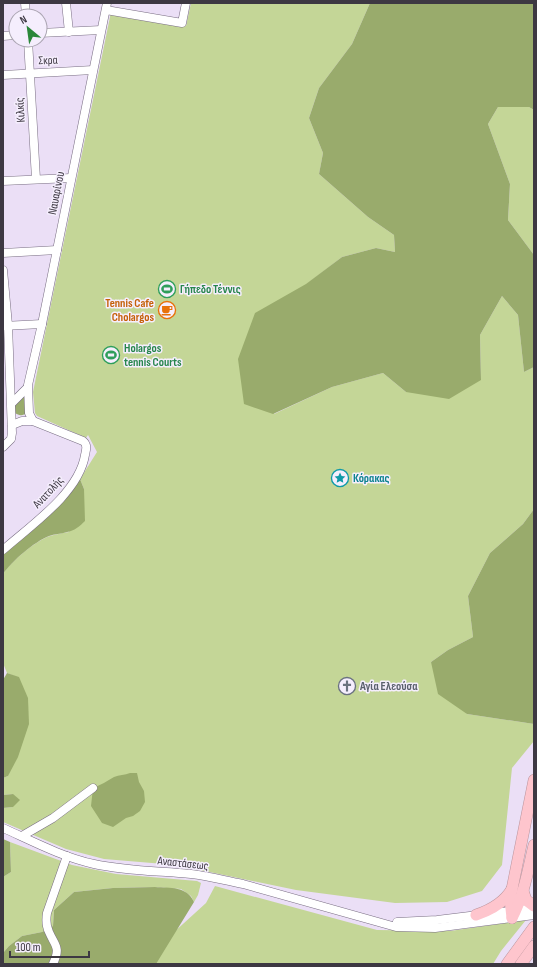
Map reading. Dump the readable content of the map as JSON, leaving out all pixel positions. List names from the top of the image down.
{
  "streets": {
    "street": [
      "Σκρα",
      "Κιλκίς",
      "Ναυαρίνου",
      "Ανατολής",
      "Αναστάσεως"
    ]
  },
  "crossings": [
    ["Σκρα", "Κιλκίς"],
    ["Σκρα", "Ναυαρίνου"],
    ["Ναυαρίνου", "Ανατολής"]
  ],
  "places": {
    "sports": ["Γήπεδο Τέννις", "Holargos tennis Courts"],
    "cafe": ["Tennis Cafe Cholargos"],
    "place": ["Κόρακας"],
    "church": ["Αγία Ελεούσα"]
  },
  "scale_bar": "100 m",
  "north": "top left"
}
